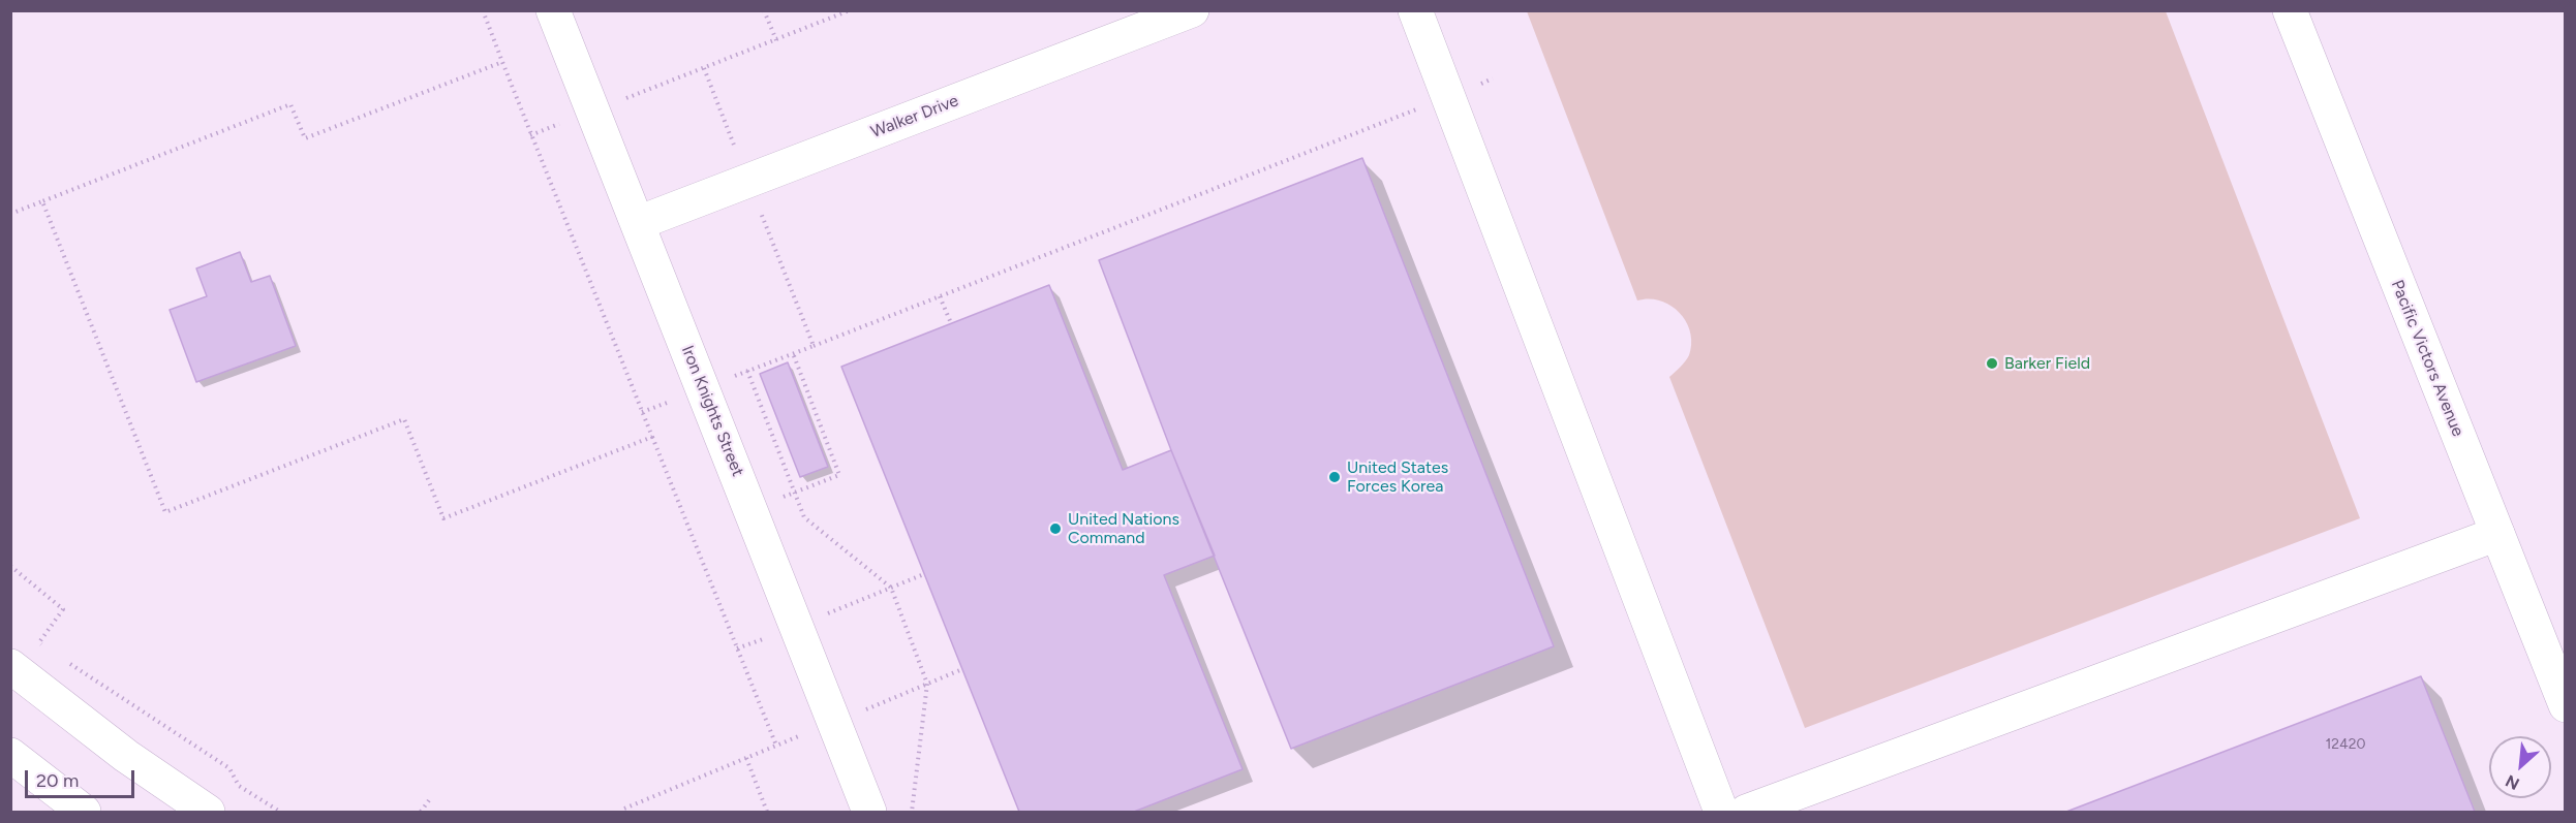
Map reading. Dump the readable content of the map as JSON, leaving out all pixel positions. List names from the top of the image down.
{
  "streets": {
    "street": ["Walker Drive", "Pacific Victors Avenue", "Iron Knights Street"]
  },
  "crossings": [
    ["Walker Drive", "Iron Knights Street"]
  ],
  "places": ["Barker Field", "United States Forces Korea", "United Nations Command"],
  "house_numbers": ["12420"],
  "scale_bar": "20 m",
  "north": "bottom left"
}
